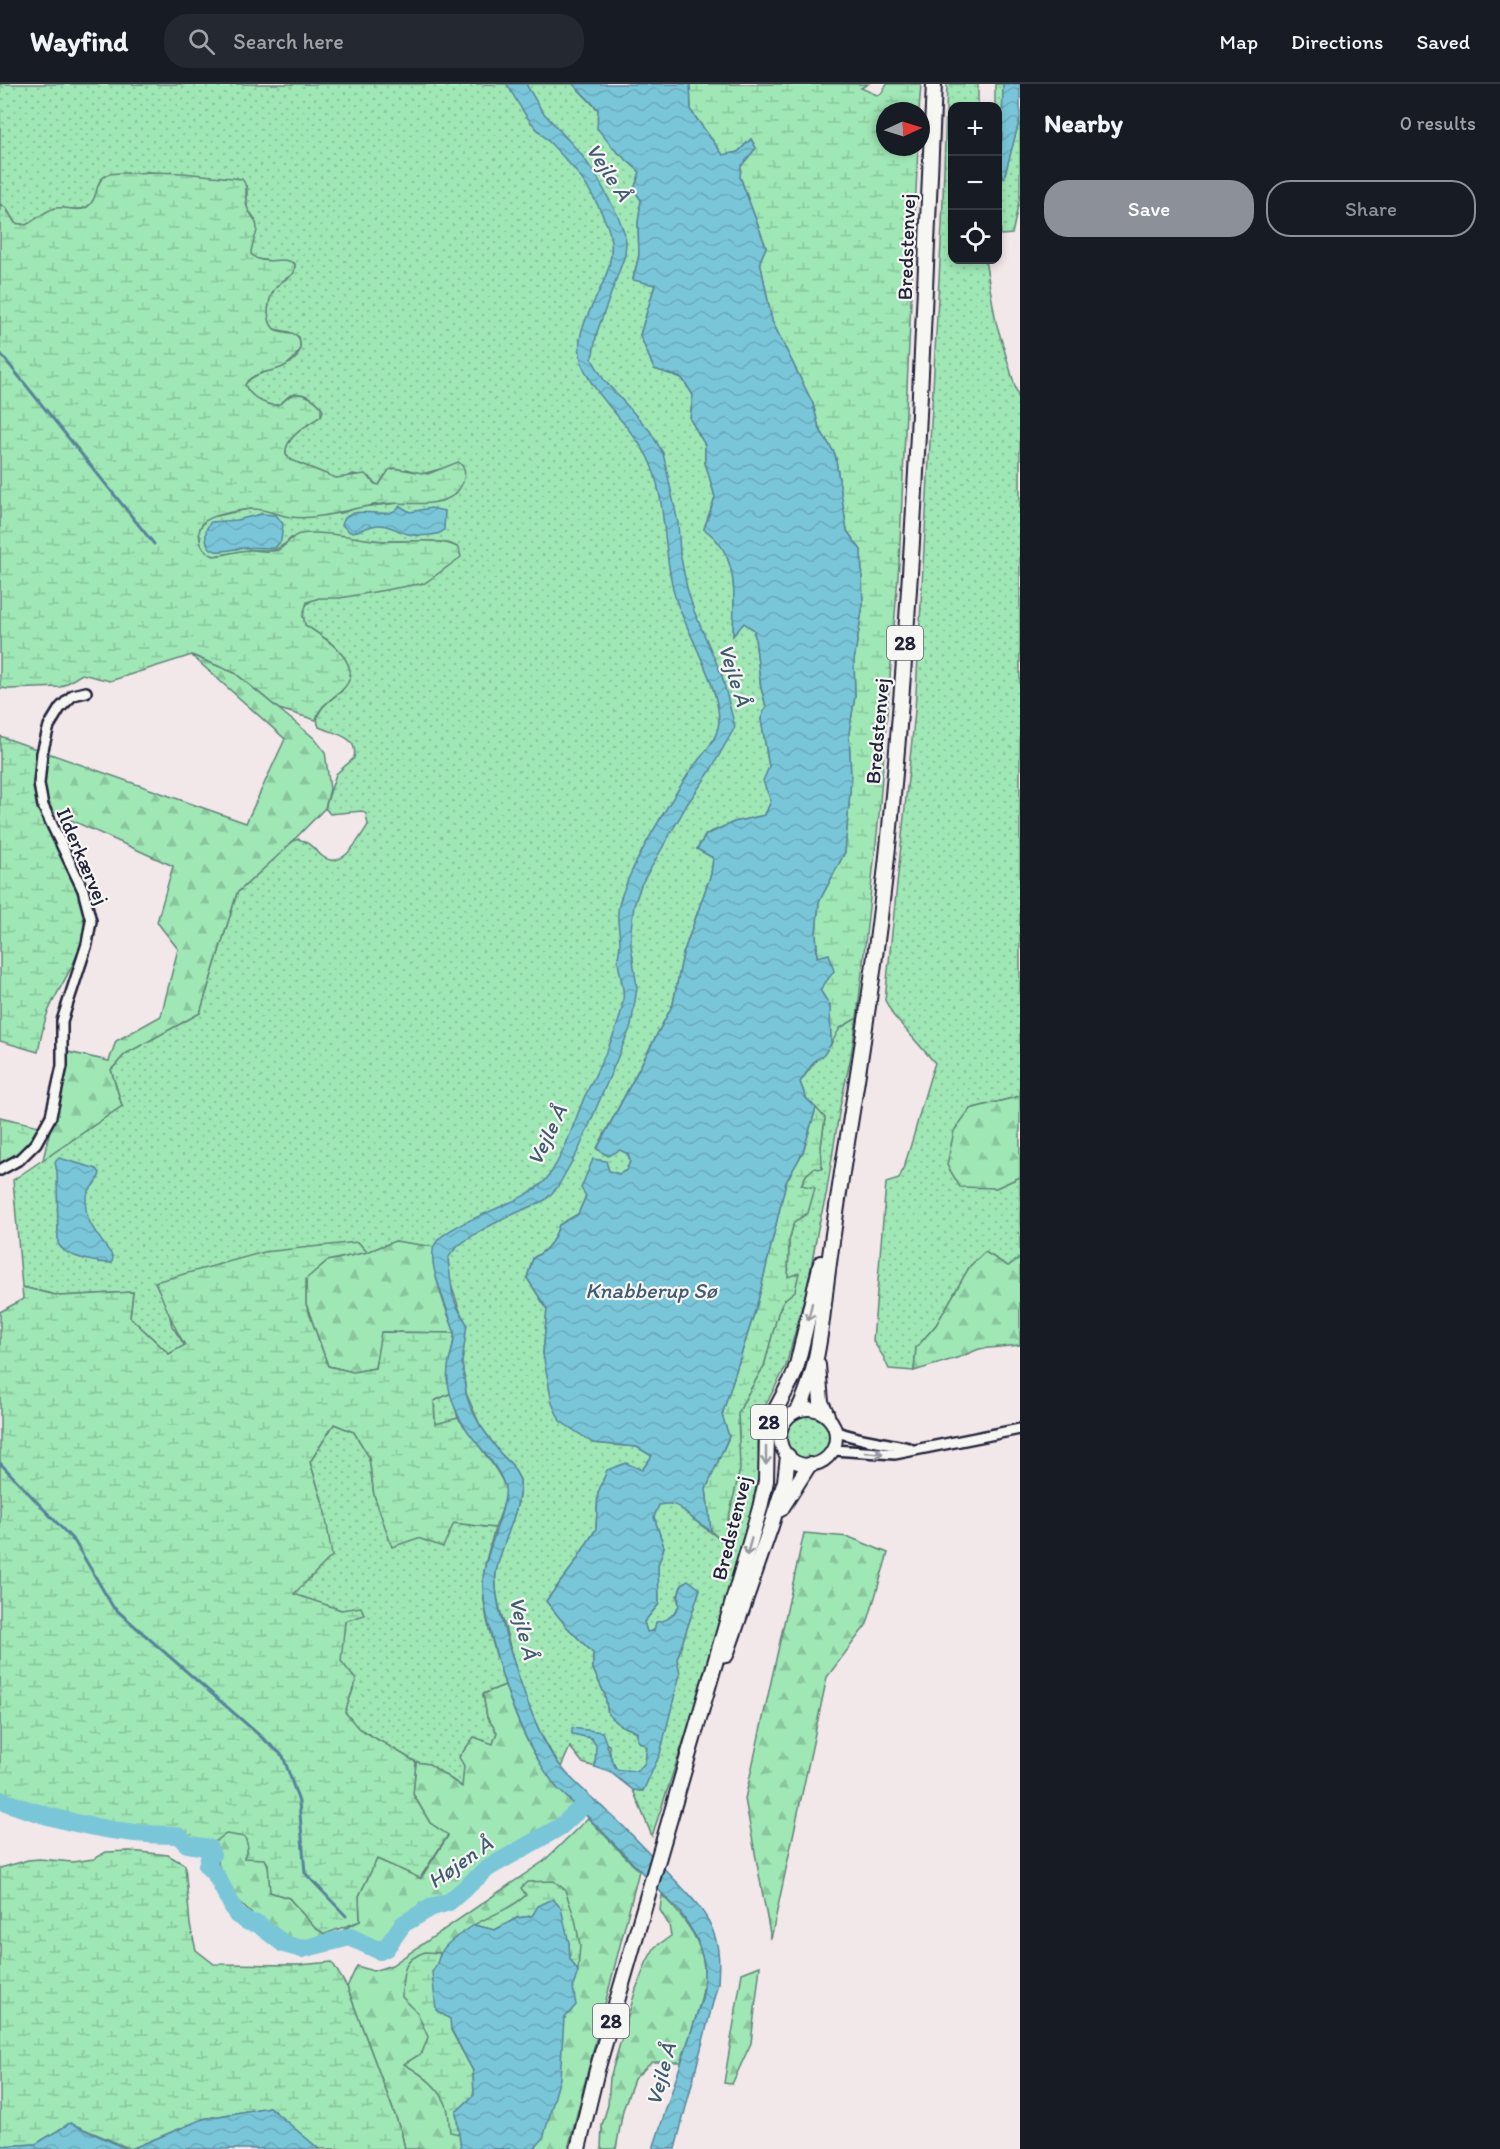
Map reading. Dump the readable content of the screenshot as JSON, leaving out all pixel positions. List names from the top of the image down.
{
  "streets": {
    "highway": ["Bredstenvej", "28"],
    "street": ["Ilderkærvej"]
  },
  "crossings": [
    ["Bredstenvej", "28"]
  ],
  "water": ["Vejle Å", "Knabberup Sø", "Højen Å"],
  "north": "right",
  "page": {
    "header": "Wayfind",
    "search": "Search here",
    "nav": ["Map", "Directions", "Saved"],
    "heading": ["Nearby", "0 results"],
    "map_buttons": ["+", "−"],
    "buttons": ["Save", "Share"]
  }
}
